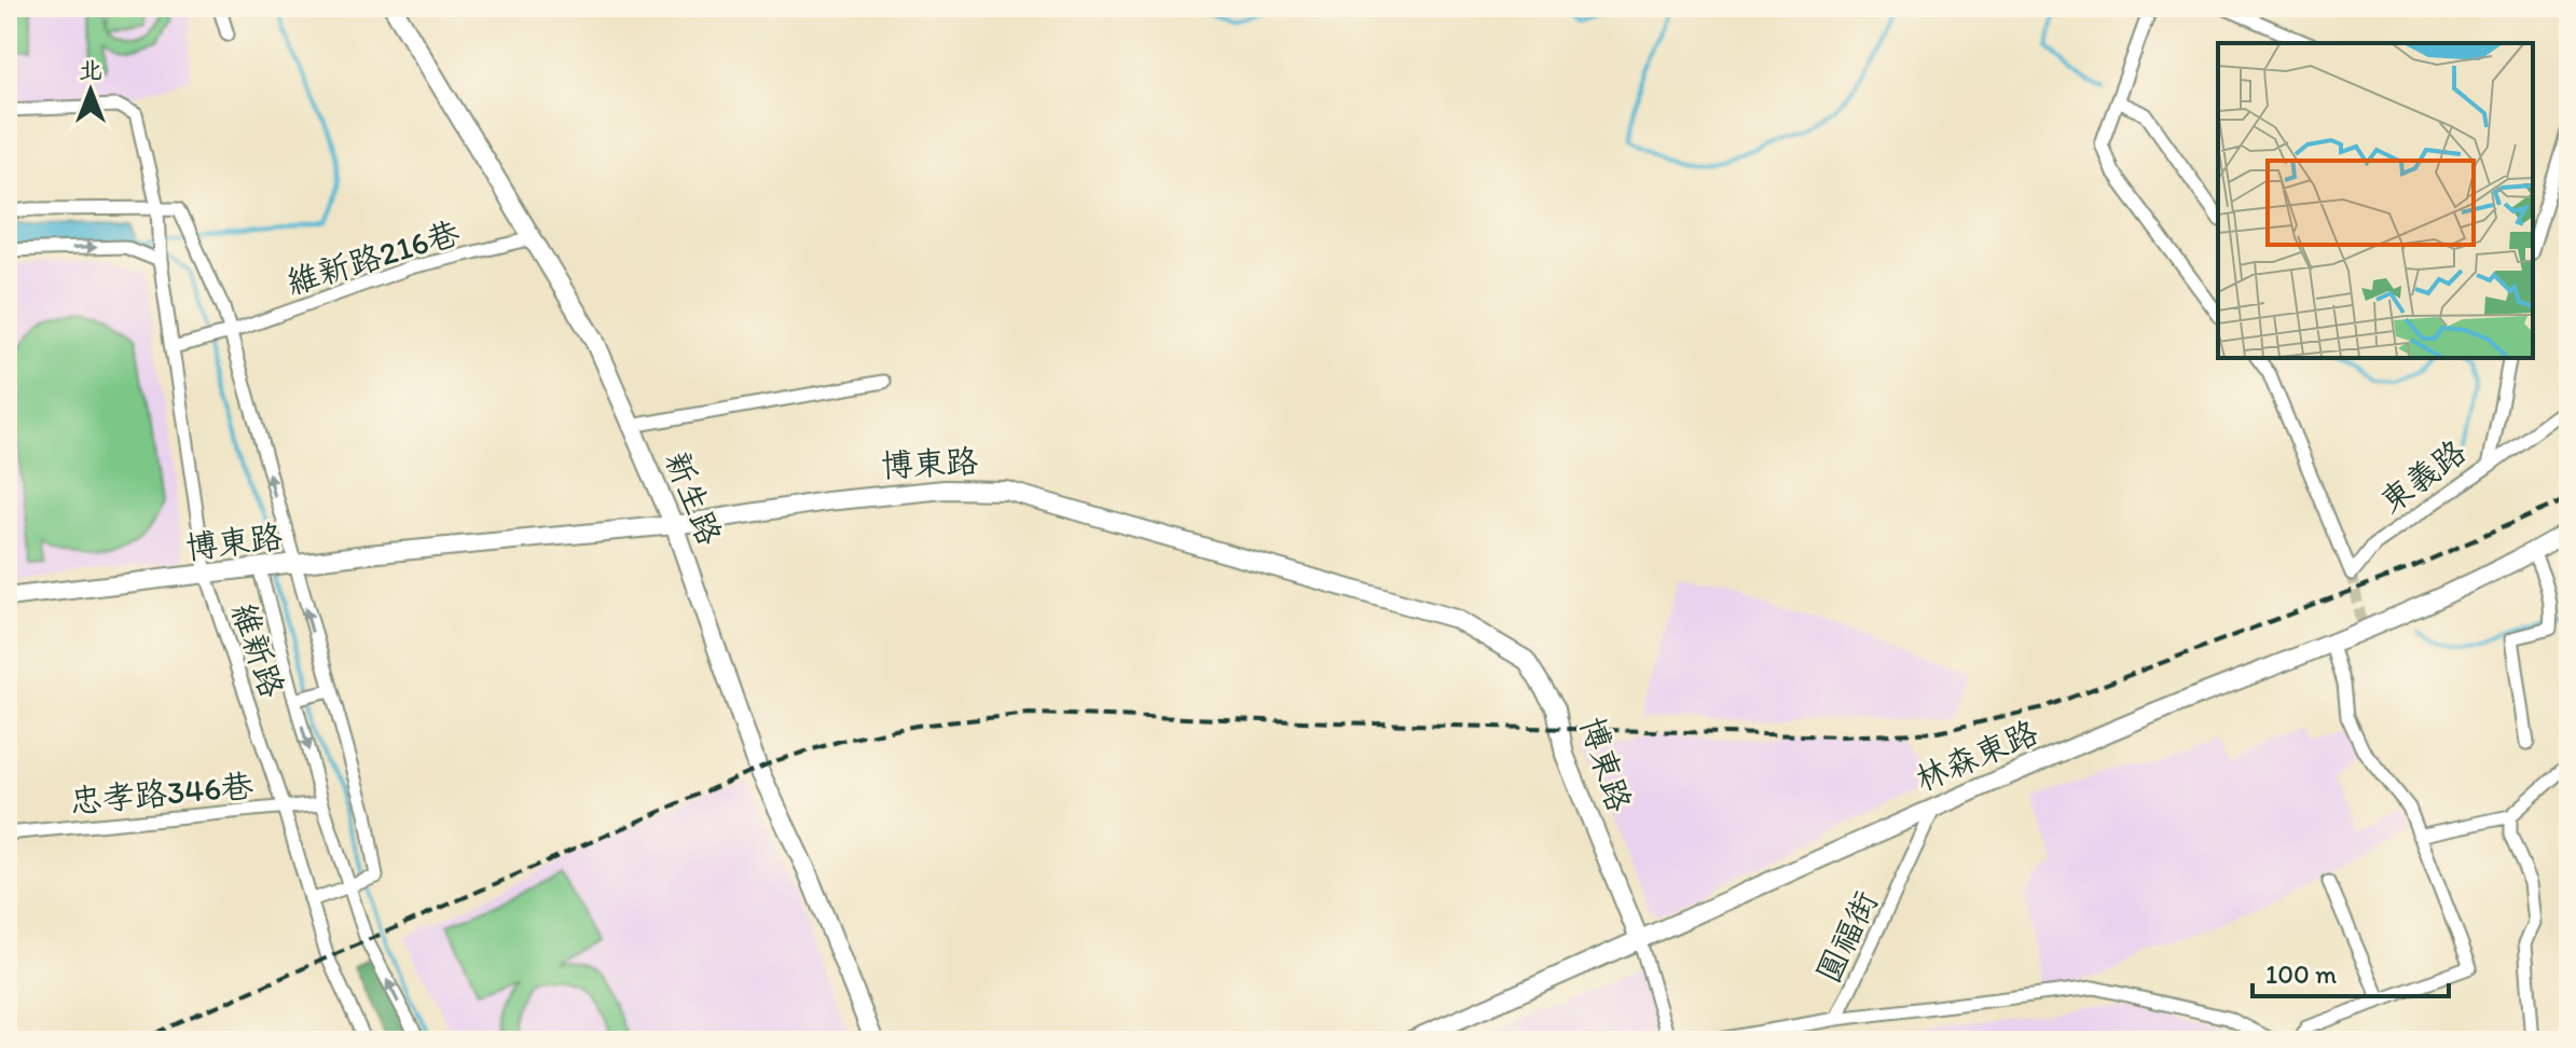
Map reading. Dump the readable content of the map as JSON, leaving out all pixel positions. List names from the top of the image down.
{
  "streets": {
    "street": [
      "維新路216巷",
      "博東路",
      "東義路",
      "新生路",
      "維新路",
      "林森東路",
      "忠孝路346巷",
      "圓福街"
    ]
  },
  "crossings": [
    ["維新路216巷", "新生路"],
    ["維新路216巷", "維新路"],
    ["博東路", "新生路"],
    ["博東路", "維新路"],
    ["博東路", "林森東路"],
    ["維新路", "忠孝路346巷"],
    ["林森東路", "圓福街"]
  ],
  "scale_bar": "100 m",
  "north": "top"
}
